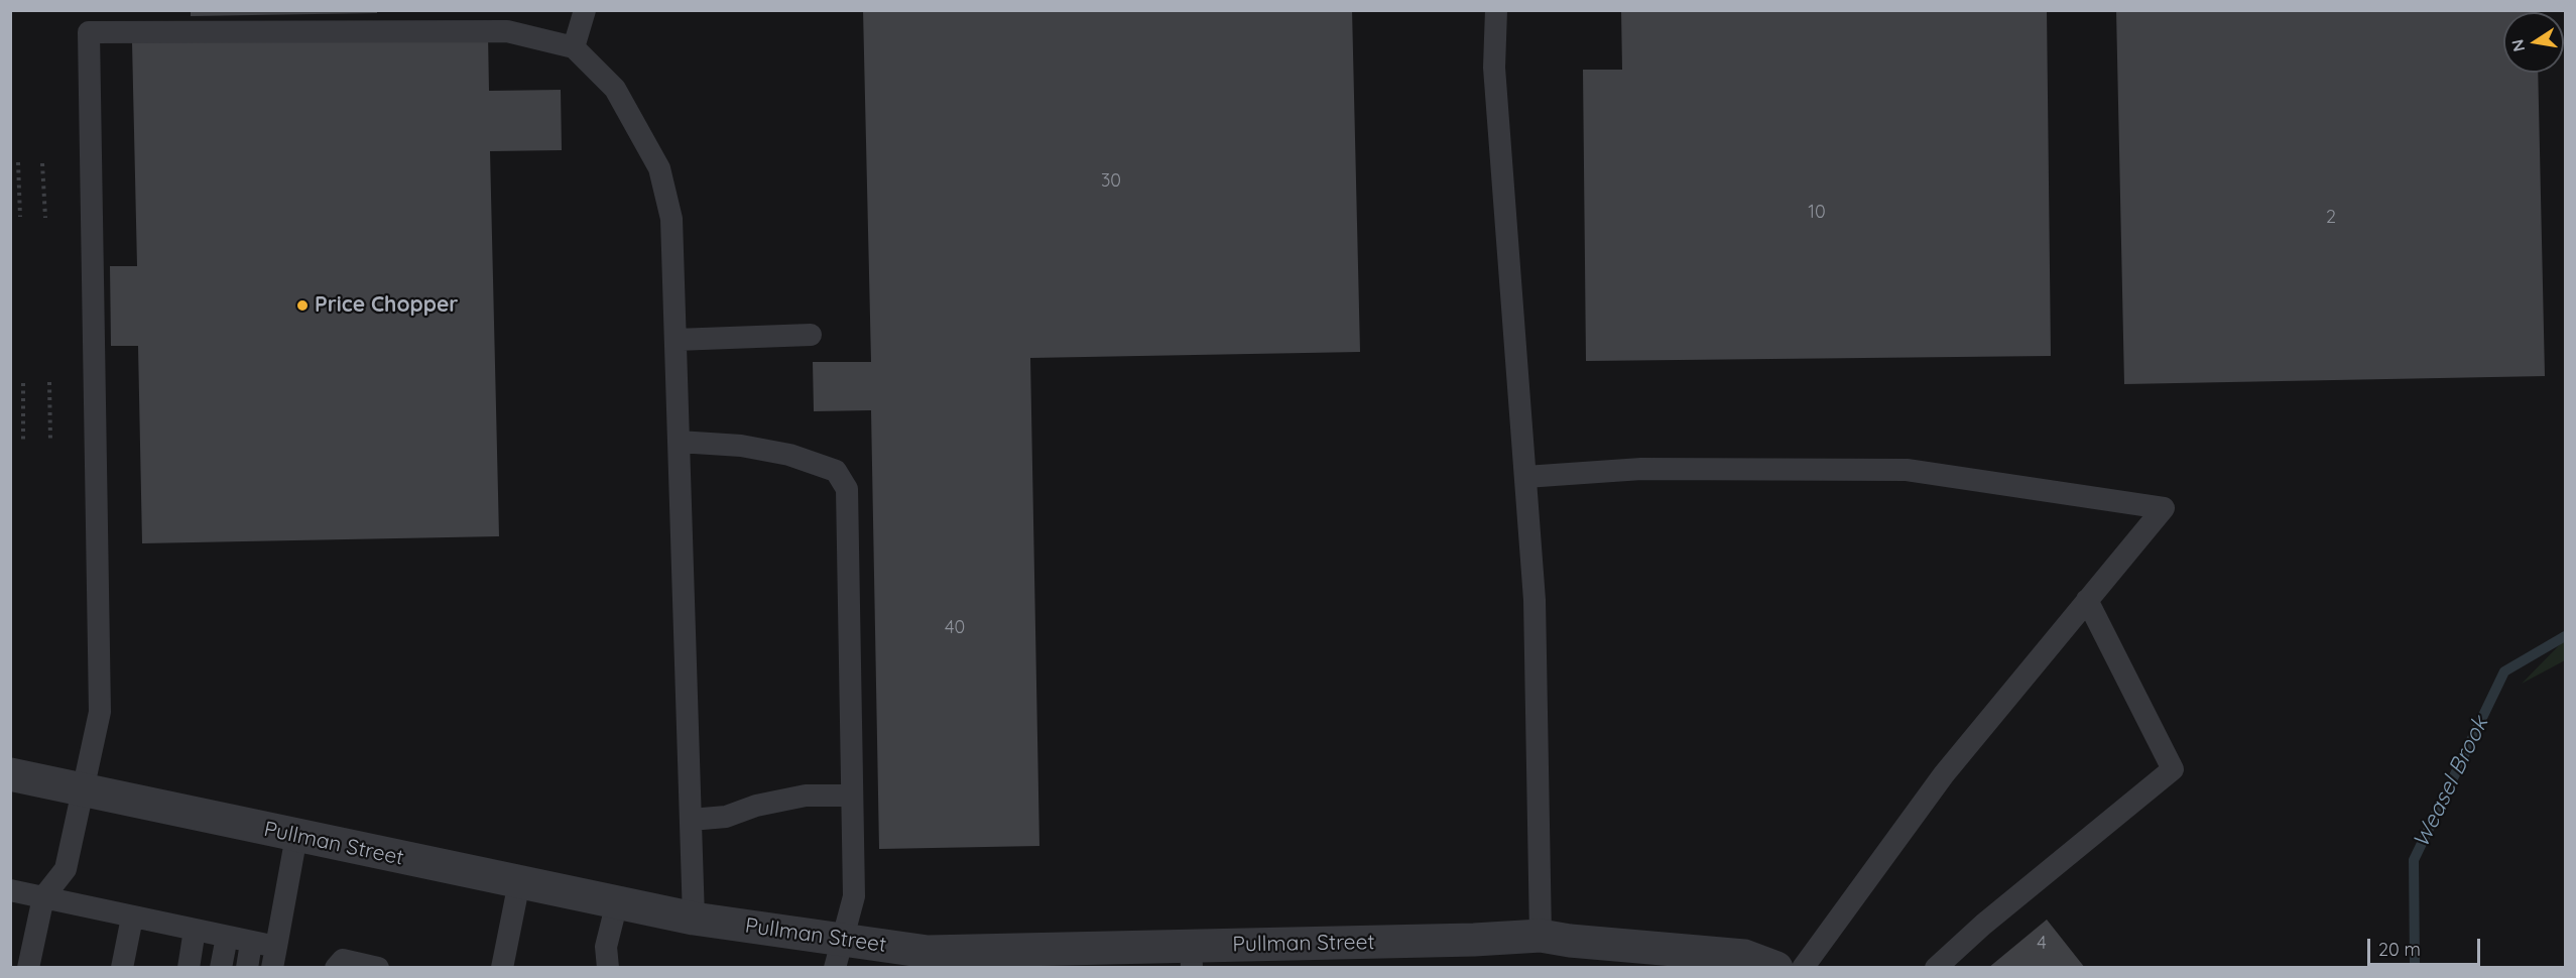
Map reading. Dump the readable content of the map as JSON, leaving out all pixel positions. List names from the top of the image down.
{
  "streets": {
    "street": ["Pullman Street"]
  },
  "water": ["Weasel Brook"],
  "places": ["Price Chopper"],
  "house_numbers": [
    "30",
    "10",
    "2",
    "40",
    "4"
  ],
  "scale_bar": "20 m",
  "north": "left"
}
